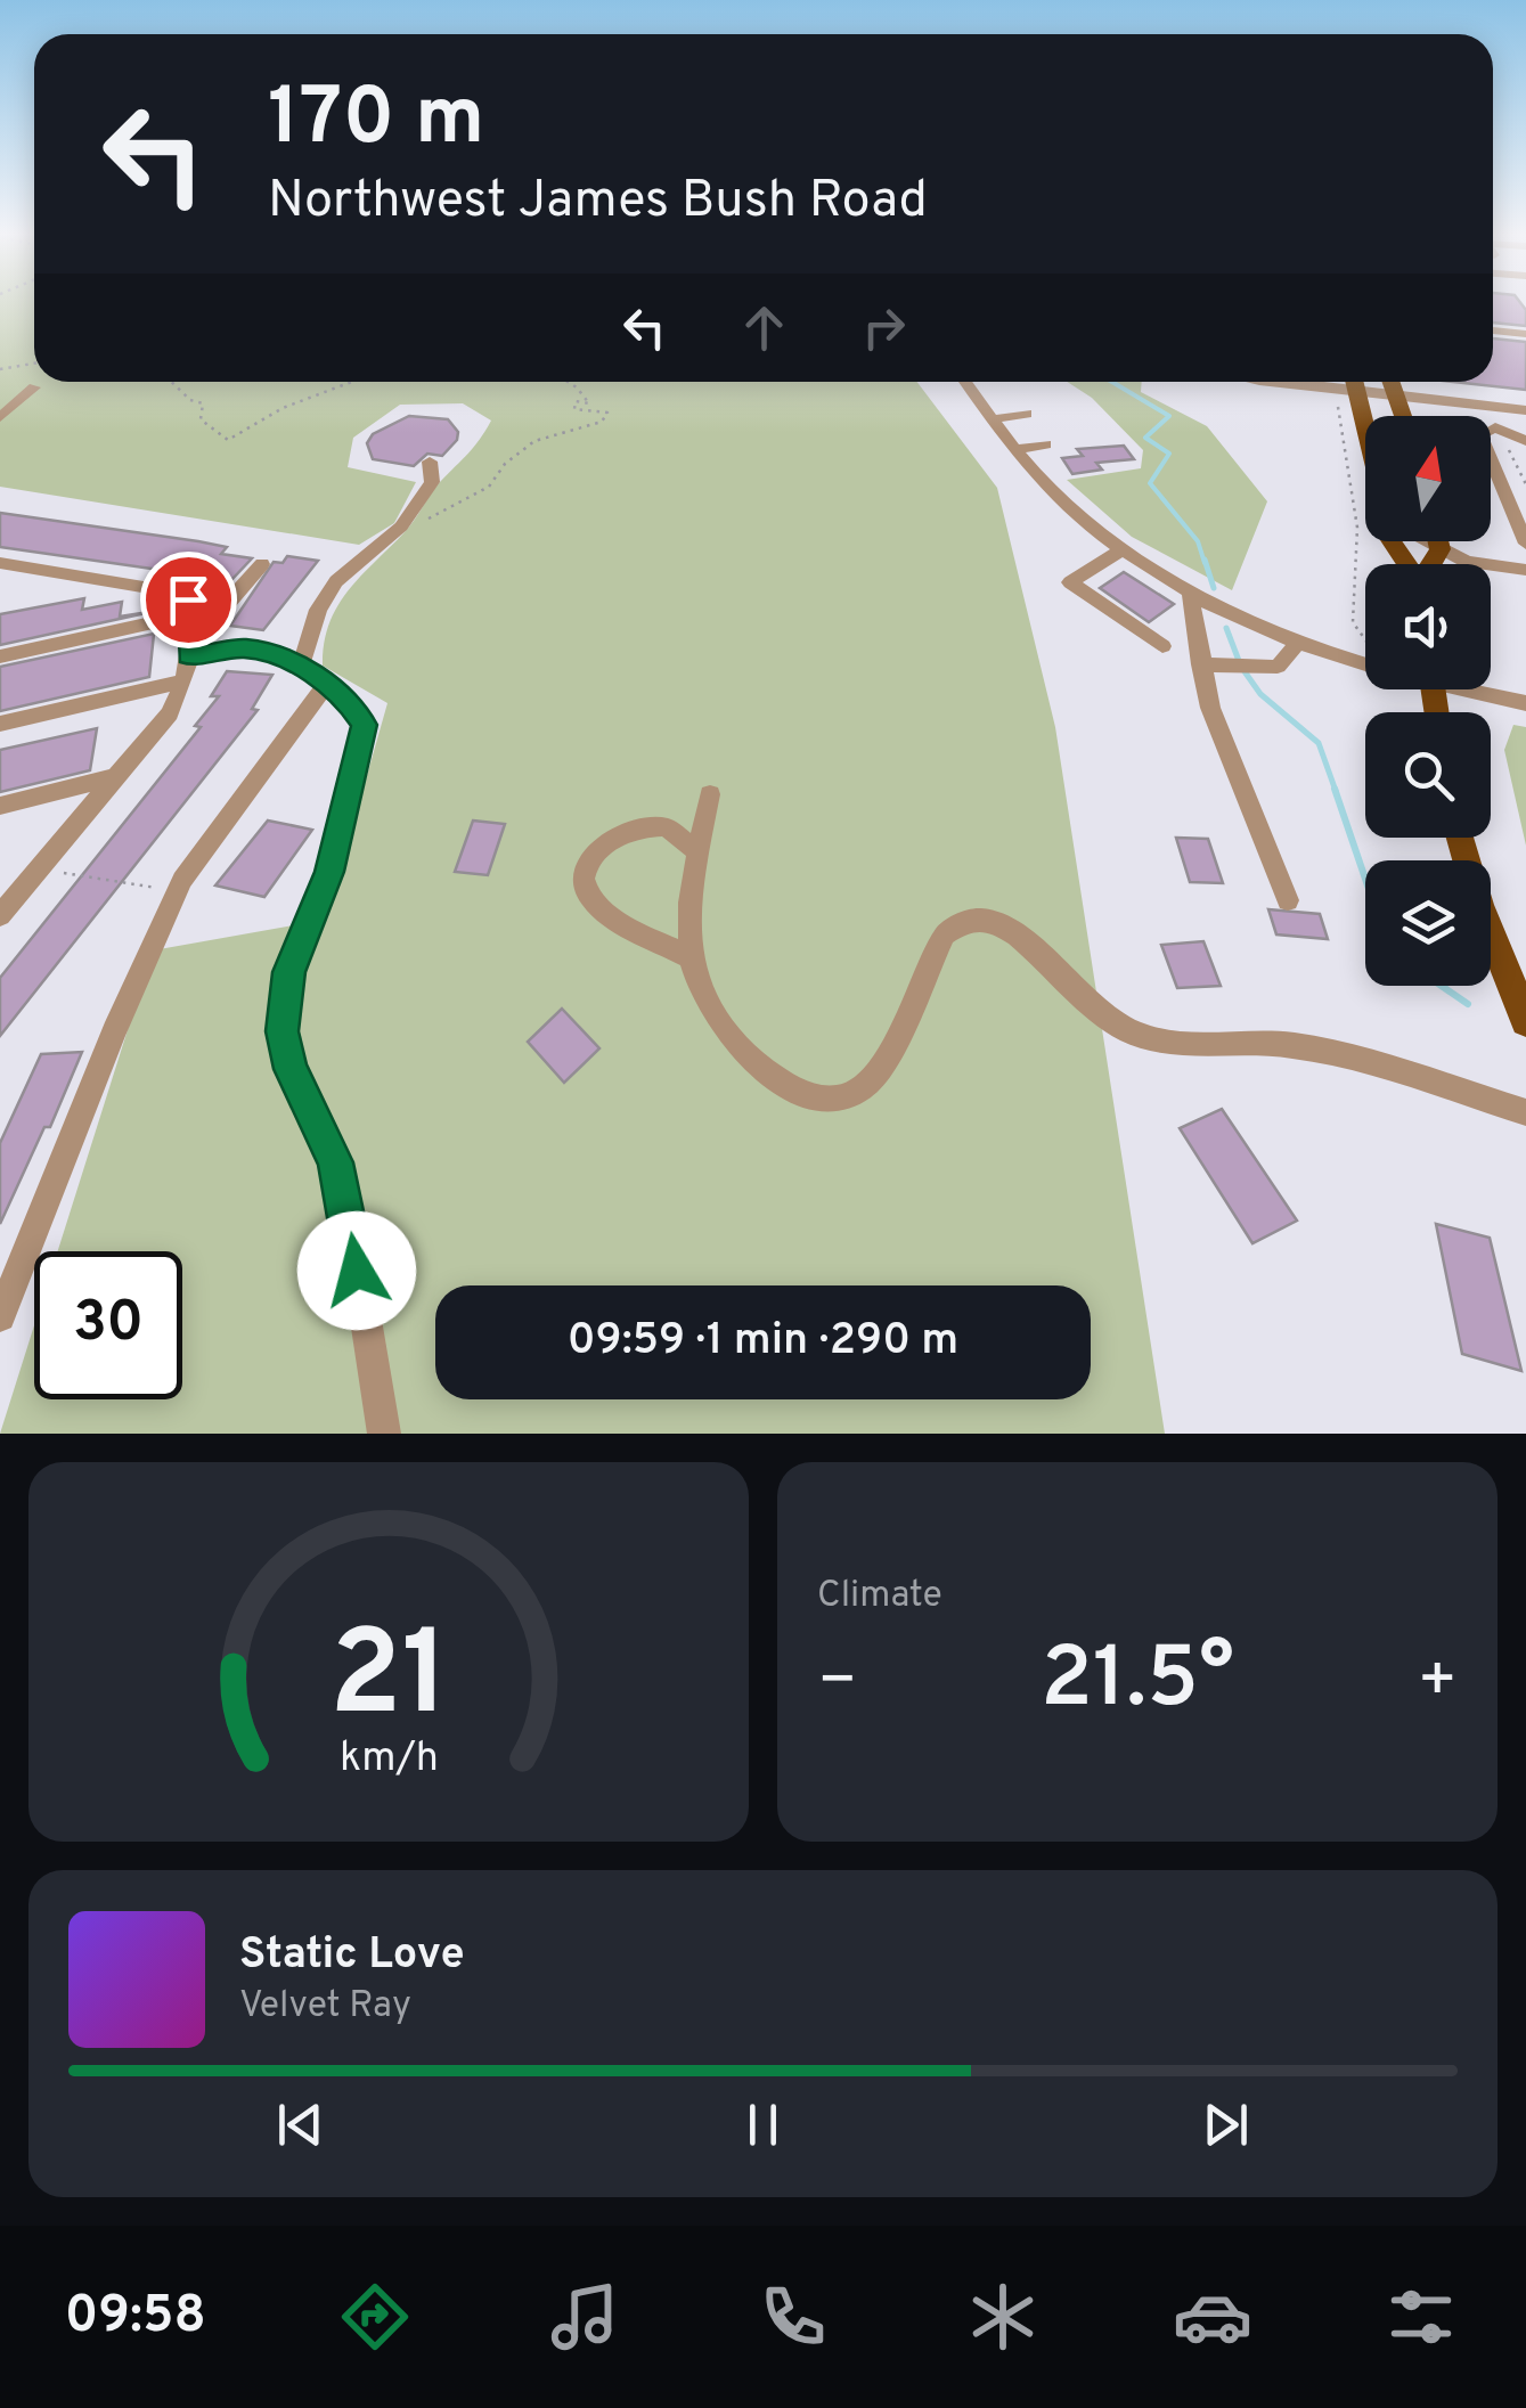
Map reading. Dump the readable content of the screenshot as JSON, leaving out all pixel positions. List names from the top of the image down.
{
  "north": "top",
  "page": {
    "turn": ["170 m", "Northwest James Bush Road"],
    "limit": "30",
    "trip": "09:59 · 1 min · 290 m",
    "tile": "Climate",
    "heat": ["−", "21.5°", "+"],
    "song": ["Static Love", "Velvet Ray"],
    "tabs": "09:58",
    "gauge": ["21", "km/h"]
  }
}
